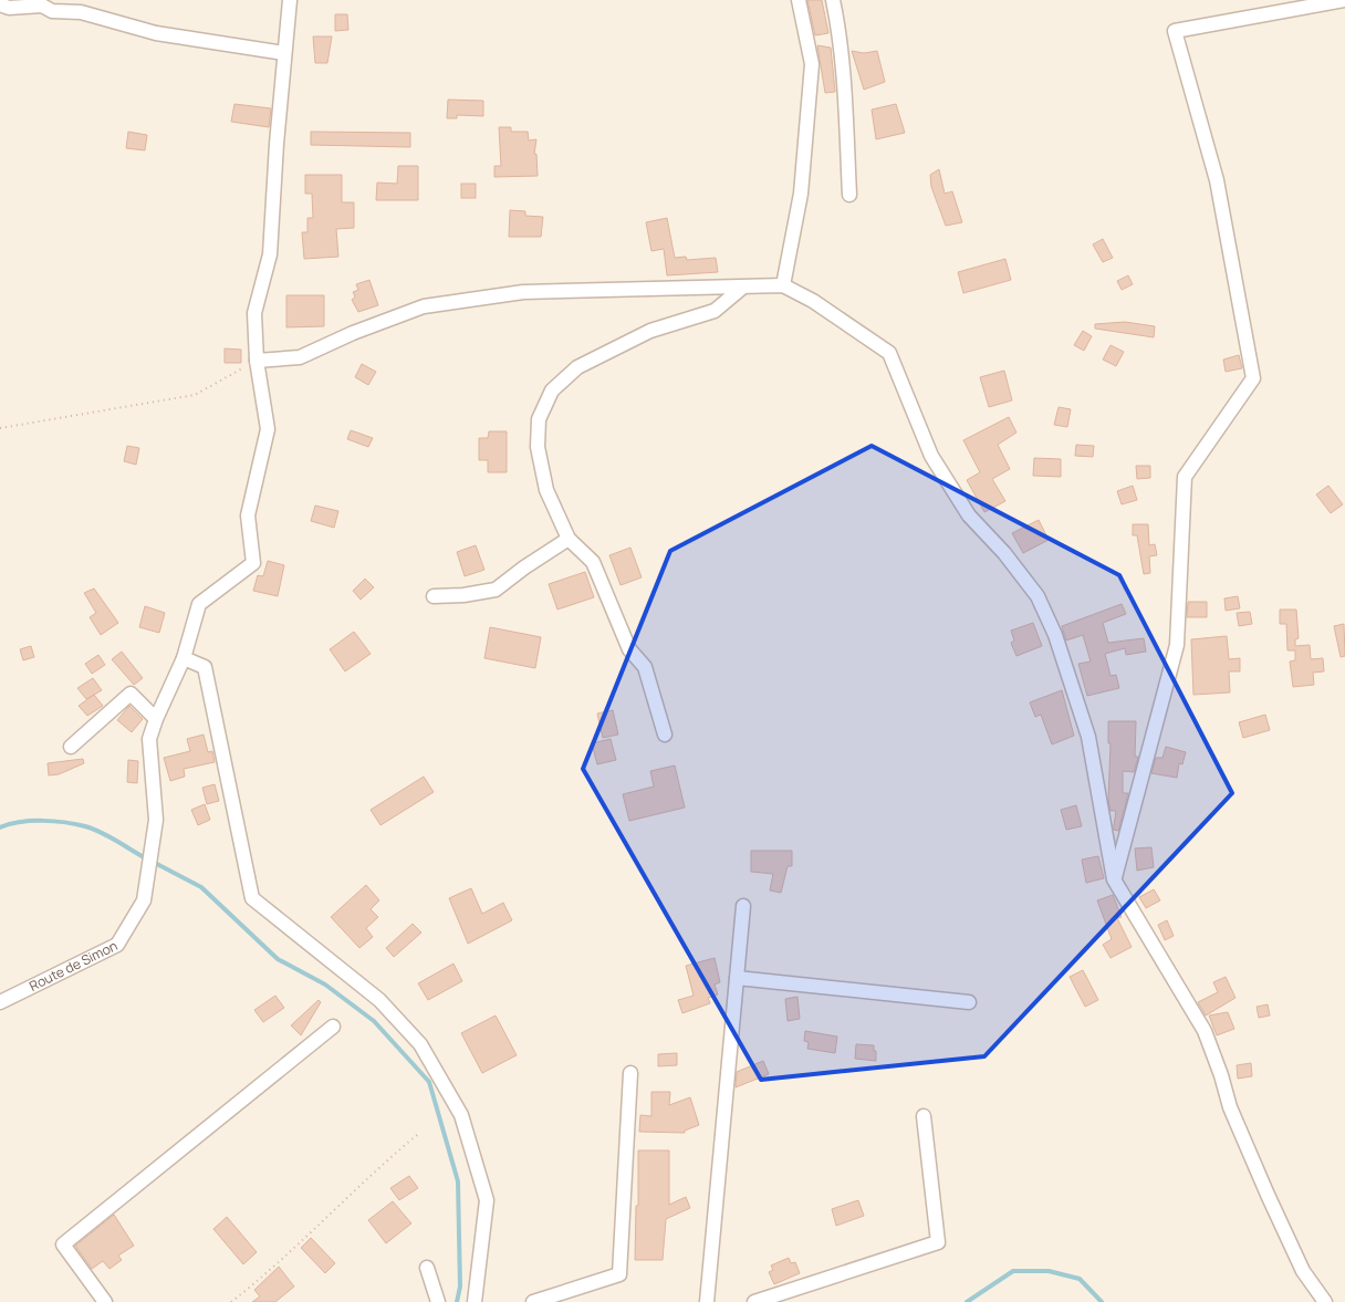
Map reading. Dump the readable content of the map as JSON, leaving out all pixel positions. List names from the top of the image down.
{
  "streets": {
    "street": ["Route de Simon"]
  }
}
